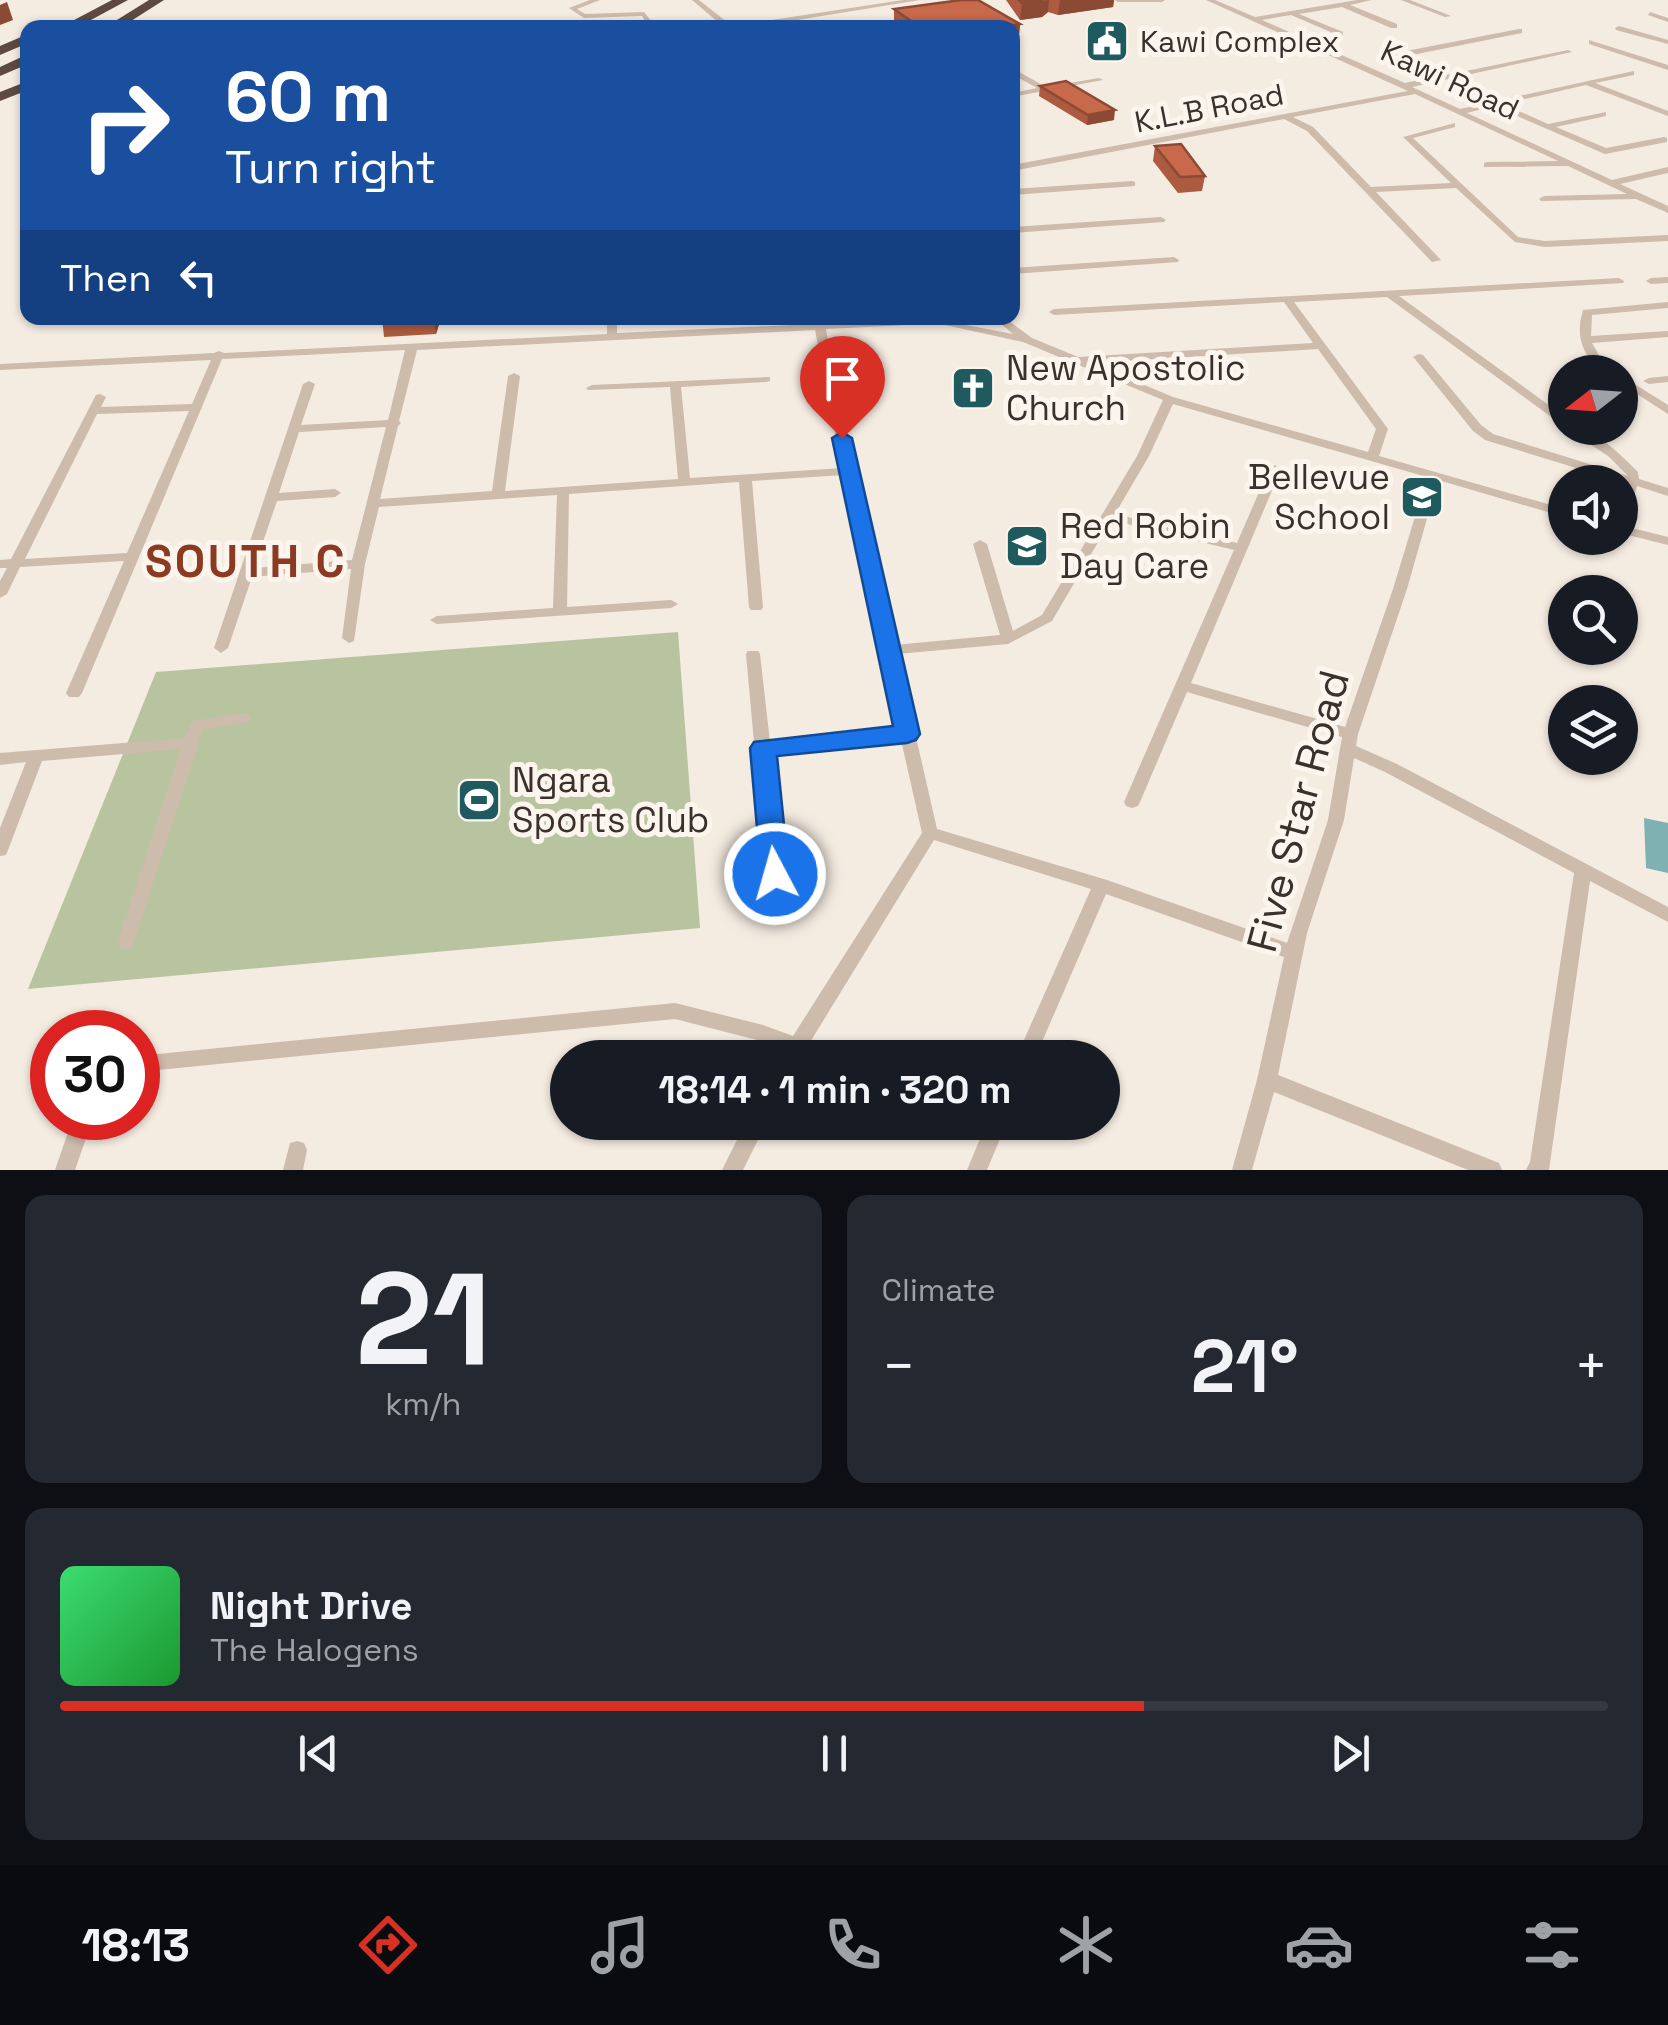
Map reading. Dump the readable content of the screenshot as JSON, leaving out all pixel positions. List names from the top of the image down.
{
  "streets": {
    "street": ["Kawi Road", "K.L.B Road", "Five Star Road"]
  },
  "crossings": [
    ["Kawi Road", "K.L.B Road"]
  ],
  "districts": ["SOUTH C"],
  "places": {
    "public building": ["Kawi Complex"],
    "church": ["New Apostolic Church"],
    "school or university": ["Bellevue School", "Red Robin Day Care"],
    "sports": ["Ngara Sports Club"]
  },
  "north": "left",
  "page": {
    "turn": ["60 m", "Turn right"],
    "then": "Then",
    "limit": "30",
    "trip": "18:14 · 1 min · 320 m",
    "tile": [
      ["21", "km/h"],
      "Climate"
    ],
    "heat": ["−", "21°", "+"],
    "song": ["Night Drive", "The Halogens"],
    "tabs": "18:13"
  }
}
